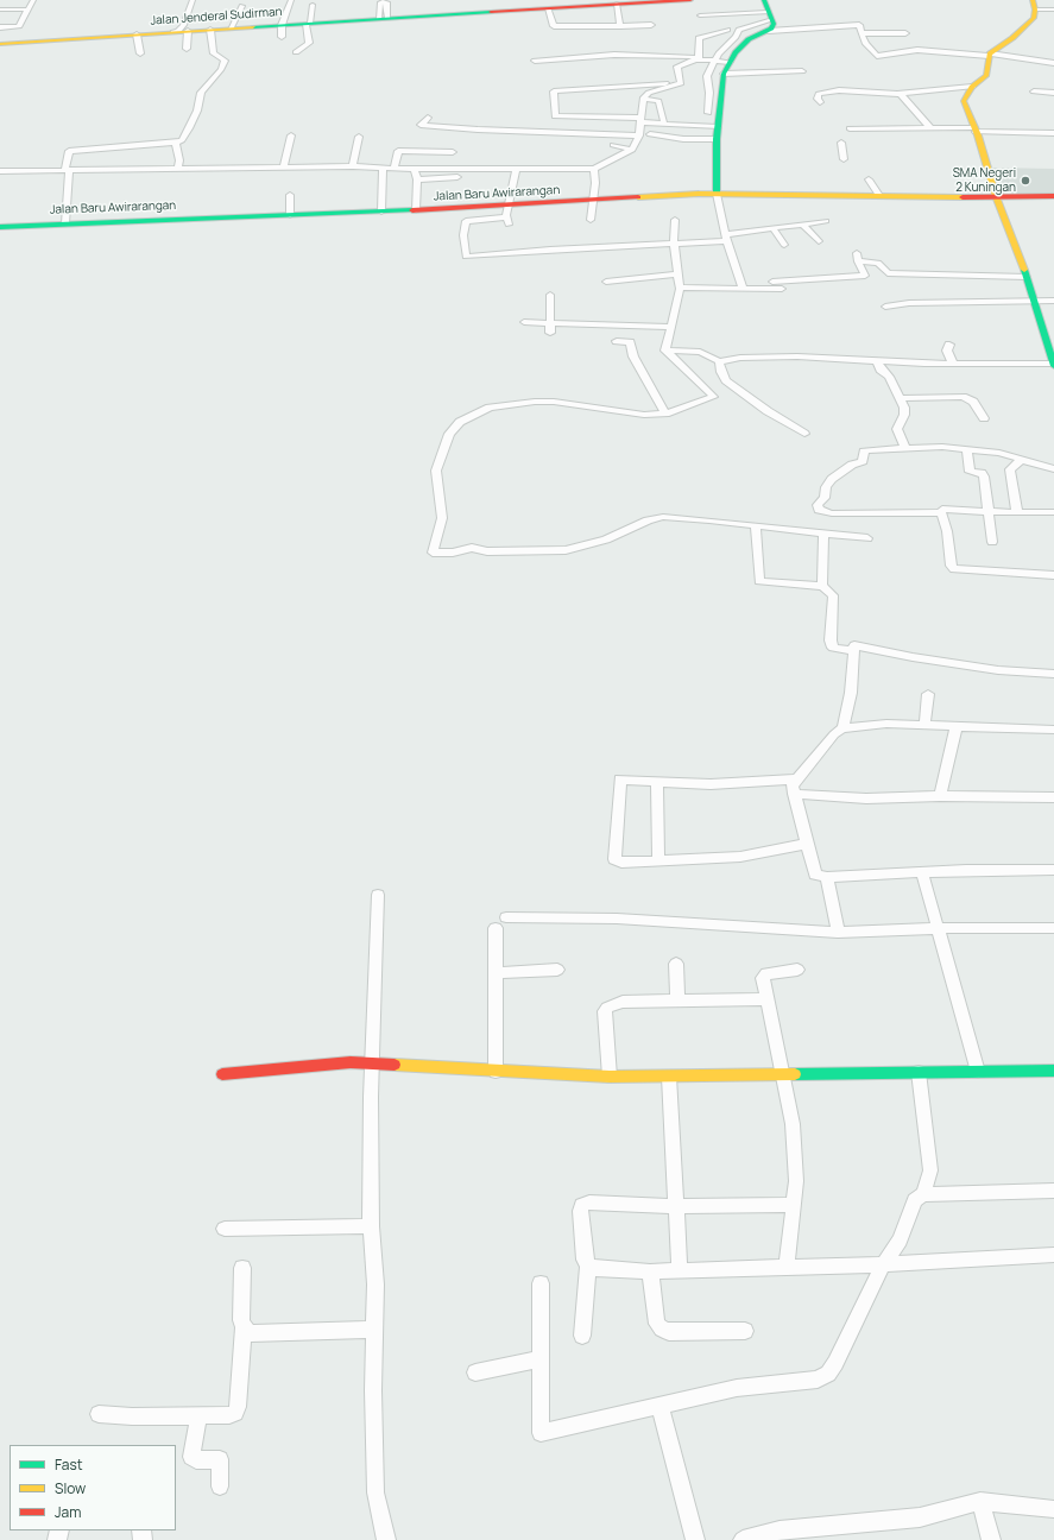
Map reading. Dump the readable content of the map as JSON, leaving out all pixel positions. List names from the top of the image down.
{
  "streets": {
    "street": ["Jalan Jenderal Sudirman", "Jalan Baru Awirarangan"]
  },
  "places": ["SMA Negeri 2 Kuningan"],
  "legend": ["Fast", "Slow", "Jam"]
}
